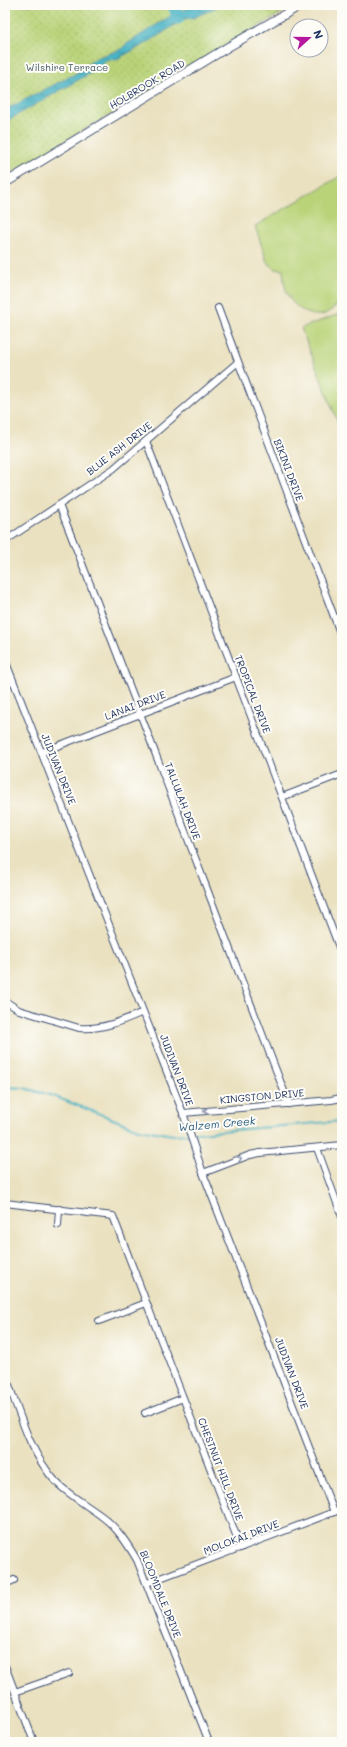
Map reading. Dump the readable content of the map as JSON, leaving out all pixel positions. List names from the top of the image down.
{
  "streets": {
    "street": [
      "HOLBROOK ROAD",
      "BLUE ASH DRIVE",
      "BIKINI DRIVE",
      "TROPICAL DRIVE",
      "LANAI DRIVE",
      "JUDIVAN DRIVE",
      "TALLULAH DRIVE",
      "KINGSTON DRIVE",
      "CHESTNUT HILL DRIVE",
      "MOLOKAI DRIVE",
      "BLOOMDALE DRIVE"
    ]
  },
  "crossings": [
    ["BLUE ASH DRIVE", "BIKINI DRIVE"],
    ["BLUE ASH DRIVE", "TROPICAL DRIVE"],
    ["BLUE ASH DRIVE", "TALLULAH DRIVE"],
    ["TROPICAL DRIVE", "LANAI DRIVE"],
    ["LANAI DRIVE", "JUDIVAN DRIVE"],
    ["LANAI DRIVE", "TALLULAH DRIVE"],
    ["JUDIVAN DRIVE", "KINGSTON DRIVE"],
    ["JUDIVAN DRIVE", "MOLOKAI DRIVE"],
    ["TALLULAH DRIVE", "KINGSTON DRIVE"],
    ["CHESTNUT HILL DRIVE", "MOLOKAI DRIVE"],
    ["MOLOKAI DRIVE", "BLOOMDALE DRIVE"]
  ],
  "water": ["Walzem Creek"],
  "parks": ["Wilshire Terrace"],
  "north": "right"
}
